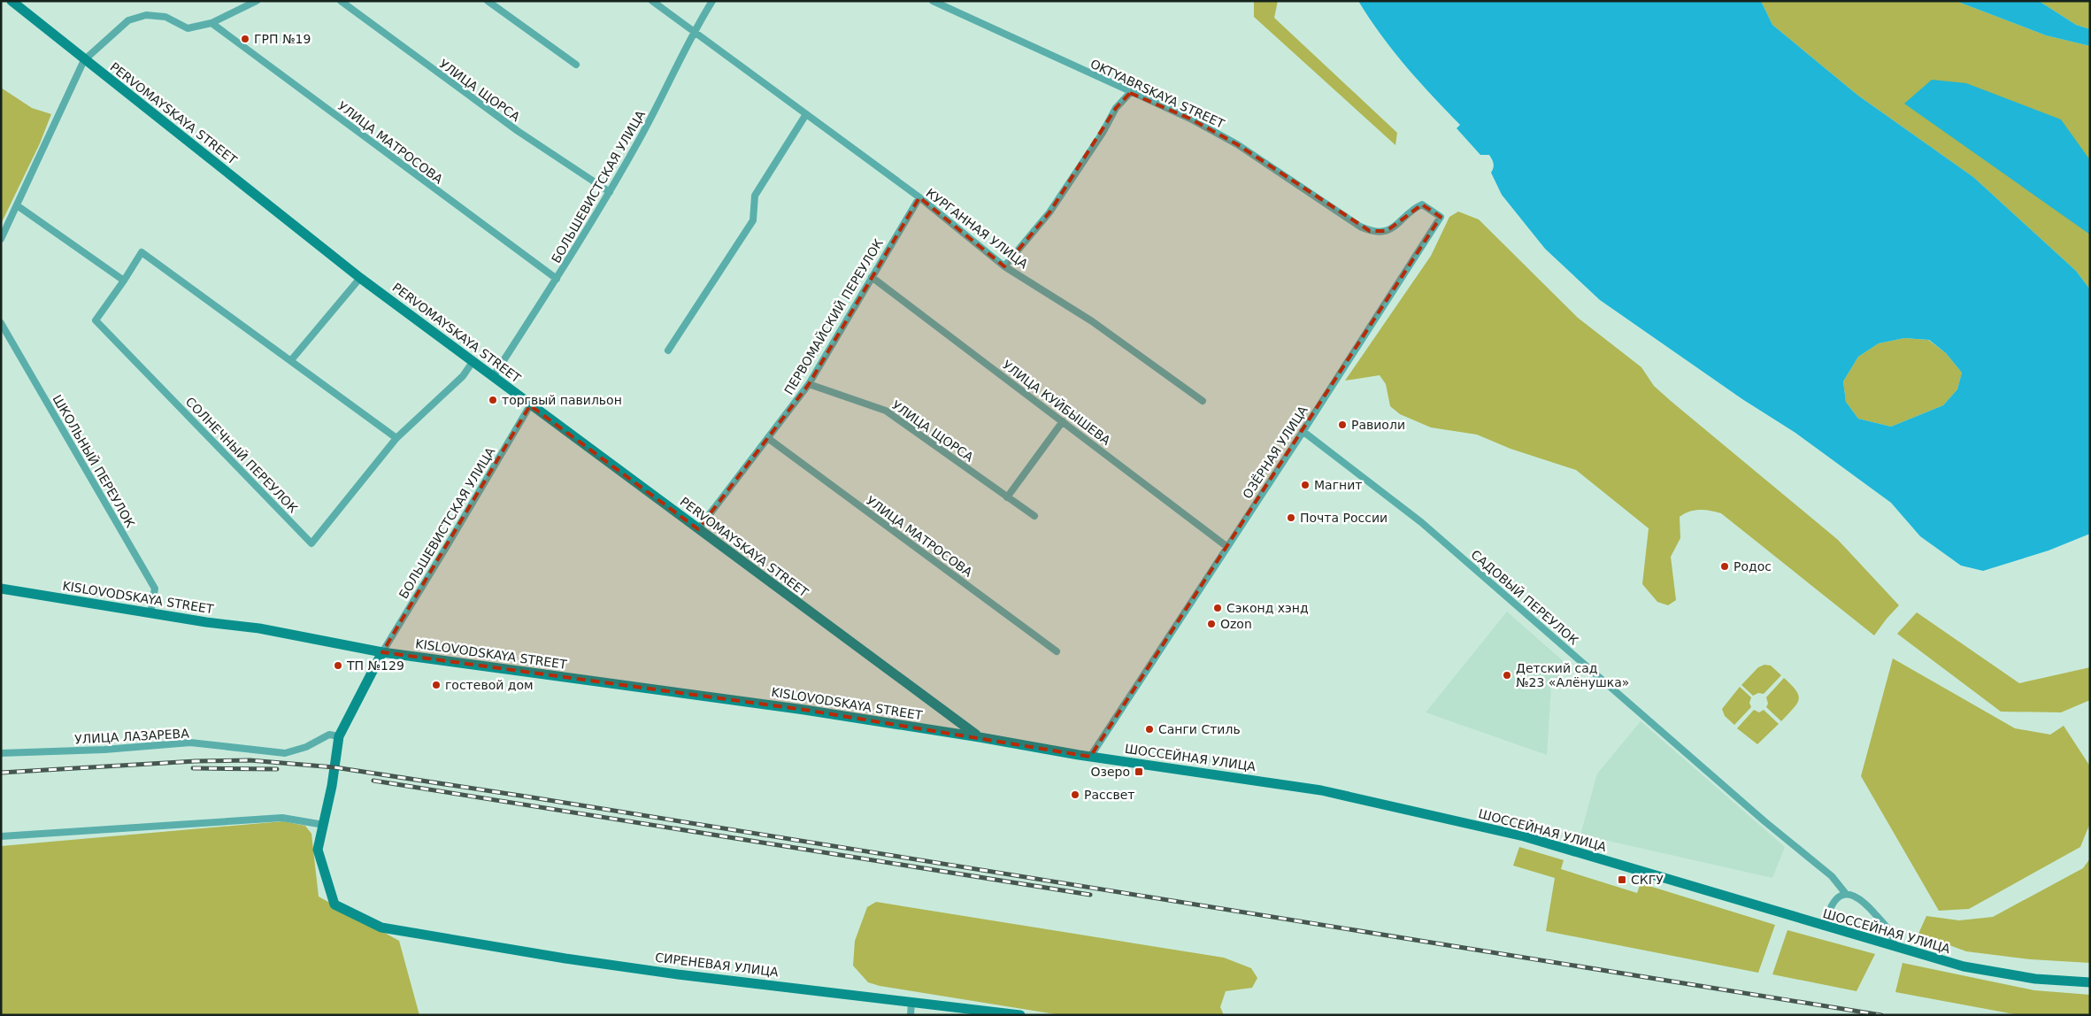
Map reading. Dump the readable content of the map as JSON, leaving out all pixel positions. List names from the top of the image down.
{
  "streets": {
    "main road": [
      "PERVOMAYSKAYA STREET",
      "KISLOVODSKAYA STREET",
      "ШОССЕЙНАЯ УЛИЦА",
      "СИРЕНЕВАЯ УЛИЦА"
    ],
    "street": [
      "УЛИЦА ЩОРСА",
      "OKTYABRSKAYA STREET",
      "УЛИЦА МАТРОСОВА",
      "БОЛЬШЕВИСТСКАЯ УЛИЦА",
      "КУРГАННАЯ УЛИЦА",
      "ПЕРВОМАЙСКИЙ ПЕРЕУЛОК",
      "УЛИЦА КУЙБЫШЕВА",
      "ОЗЁРНАЯ УЛИЦА",
      "СОЛНЕЧНЫЙ ПЕРЕУЛОК",
      "ШКОЛЬНЫЙ ПЕРЕУЛОК",
      "САДОВЫЙ ПЕРЕУЛОК",
      "УЛИЦА ЛАЗАРЕВА"
    ]
  },
  "crossings": [
    ["УЛИЦА ЩОРСА", "БОЛЬШЕВИСТСКАЯ УЛИЦА"],
    ["УЛИЦА ЩОРСА", "ПЕРВОМАЙСКИЙ ПЕРЕУЛОК"],
    ["OKTYABRSKAYA STREET", "ОЗЁРНАЯ УЛИЦА"],
    ["PERVOMAYSKAYA STREET", "БОЛЬШЕВИСТСКАЯ УЛИЦА"],
    ["PERVOMAYSKAYA STREET", "ПЕРВОМАЙСКИЙ ПЕРЕУЛОК"],
    ["PERVOMAYSKAYA STREET", "СОЛНЕЧНЫЙ ПЕРЕУЛОК"],
    ["PERVOMAYSKAYA STREET", "KISLOVODSKAYA STREET"],
    ["PERVOMAYSKAYA STREET", "ШОССЕЙНАЯ УЛИЦА"],
    ["УЛИЦА МАТРОСОВА", "БОЛЬШЕВИСТСКАЯ УЛИЦА"],
    ["УЛИЦА МАТРОСОВА", "ПЕРВОМАЙСКИЙ ПЕРЕУЛОК"],
    ["БОЛЬШЕВИСТСКАЯ УЛИЦА", "КУРГАННАЯ УЛИЦА"],
    ["БОЛЬШЕВИСТСКАЯ УЛИЦА", "KISLOVODSKAYA STREET"],
    ["БОЛЬШЕВИСТСКАЯ УЛИЦА", "СИРЕНЕВАЯ УЛИЦА"],
    ["КУРГАННАЯ УЛИЦА", "ПЕРВОМАЙСКИЙ ПЕРЕУЛОК"],
    ["ПЕРВОМАЙСКИЙ ПЕРЕУЛОК", "УЛИЦА КУЙБЫШЕВА"],
    ["УЛИЦА КУЙБЫШЕВА", "ОЗЁРНАЯ УЛИЦА"],
    ["ОЗЁРНАЯ УЛИЦА", "САДОВЫЙ ПЕРЕУЛОК"],
    ["ОЗЁРНАЯ УЛИЦА", "ШОССЕЙНАЯ УЛИЦА"],
    ["ШКОЛЬНЫЙ ПЕРЕУЛОК", "KISLOVODSKAYA STREET"],
    ["KISLOVODSKAYA STREET", "ШОССЕЙНАЯ УЛИЦА"],
    ["KISLOVODSKAYA STREET", "СИРЕНЕВАЯ УЛИЦА"],
    ["УЛИЦА ЛАЗАРЕВА", "СИРЕНЕВАЯ УЛИЦА"]
  ],
  "places": {
    "other": [
      "ГРП №19",
      "торгвый павильон",
      "Равиоли",
      "Магнит",
      "Почта России",
      "Родос",
      "Сэконд хэнд",
      "Ozon",
      "ТП №129",
      "Детский сад №23 «Алёнушка»",
      "гостевой дом",
      "Санги Стиль",
      "Рассвет"
    ],
    "transit": ["Озеро", "СКГУ"]
  }
}
